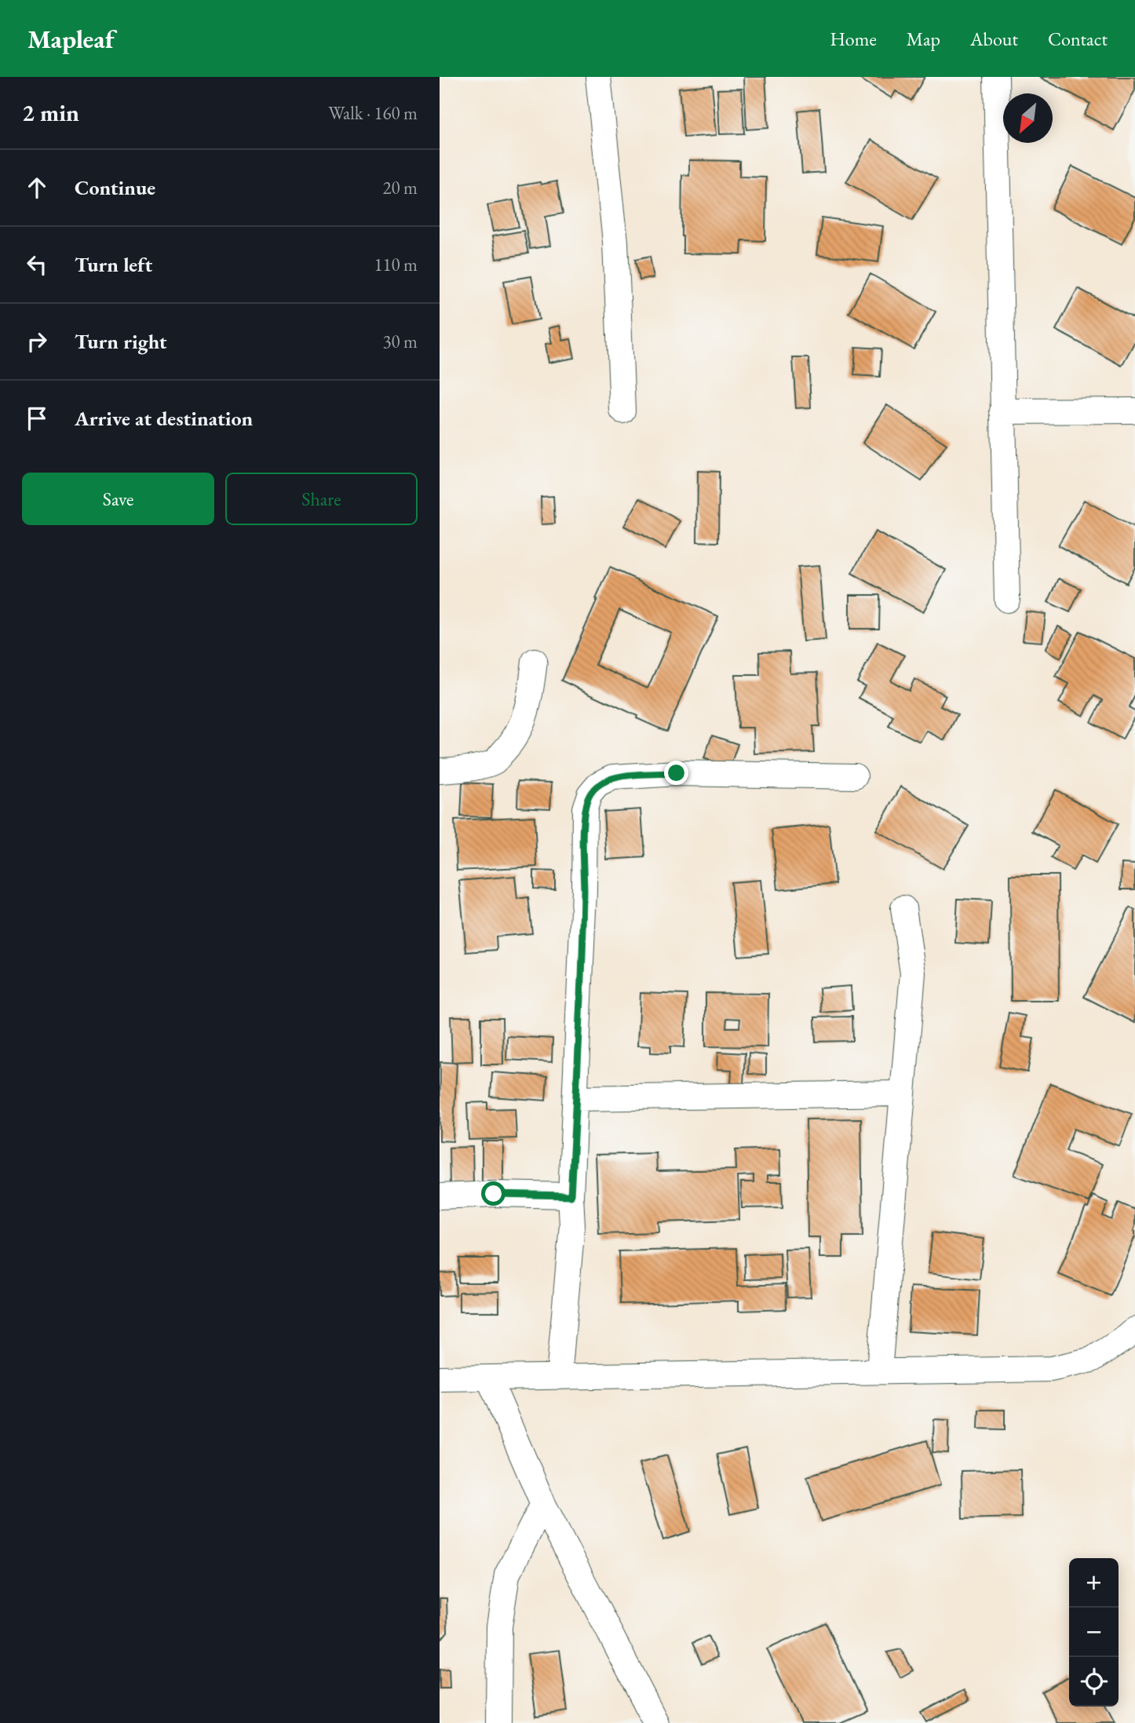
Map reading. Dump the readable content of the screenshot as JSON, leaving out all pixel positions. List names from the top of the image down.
{
  "north": "bottom left",
  "page": {
    "header": "Mapleaf",
    "nav": [
      "Home",
      "Map",
      "About",
      "Contact"
    ],
    "heading": ["2 min", "Walk · 160 m"],
    "list": [
      ["Continue", "20 m"],
      ["Turn left", "110 m"],
      ["Turn right", "30 m"],
      "Arrive at destination"
    ],
    "buttons": ["Save", "Share"],
    "map_buttons": ["+", "−"]
  }
}
